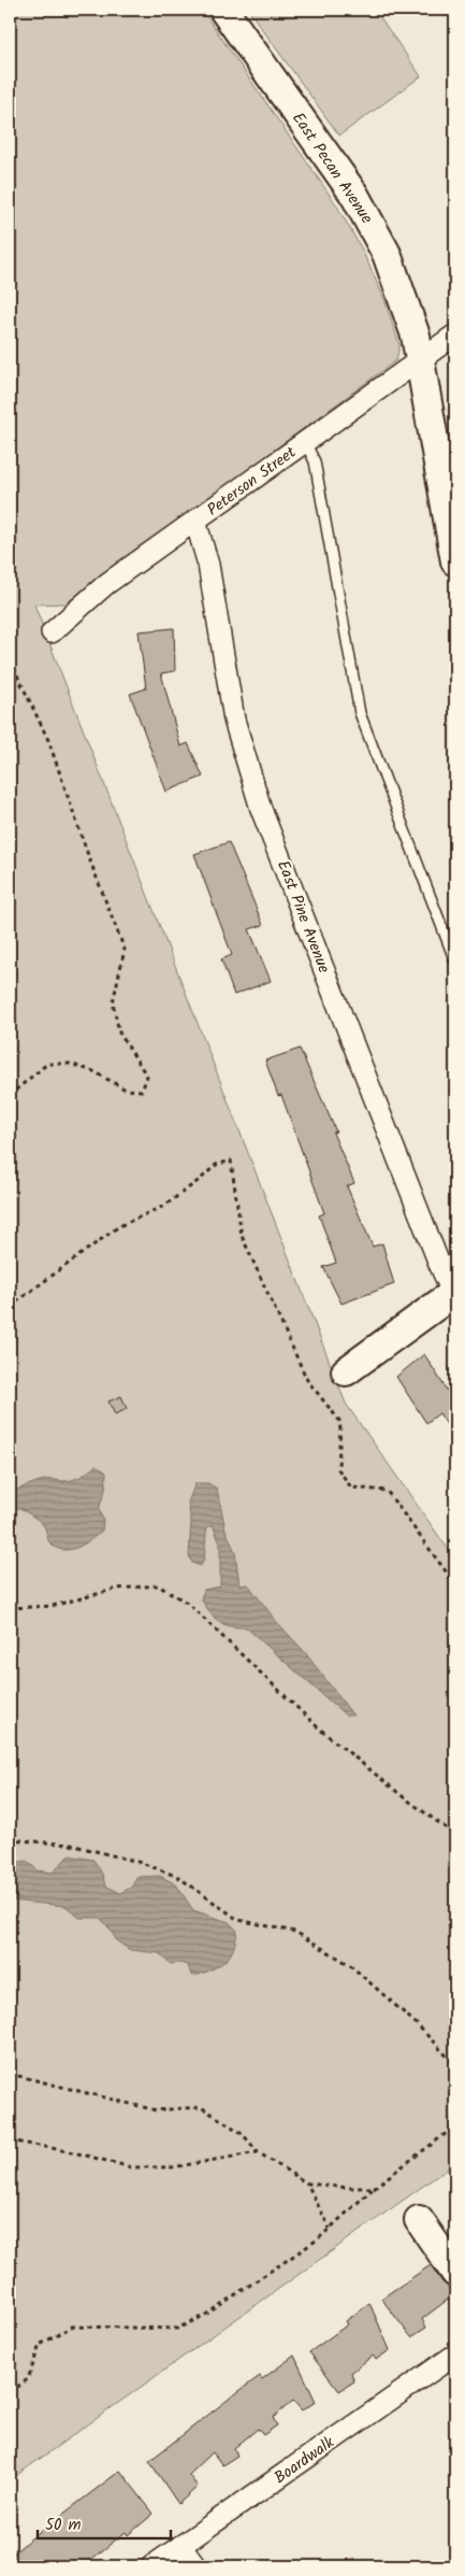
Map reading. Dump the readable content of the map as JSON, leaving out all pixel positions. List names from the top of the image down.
{
  "streets": {
    "street": [
      "East Pecan Avenue",
      "Peterson Street",
      "East Pine Avenue",
      "Boardwalk"
    ]
  },
  "crossings": [
    ["East Pecan Avenue", "Peterson Street"],
    ["Peterson Street", "East Pine Avenue"]
  ],
  "scale_bar": "50 m"
}
